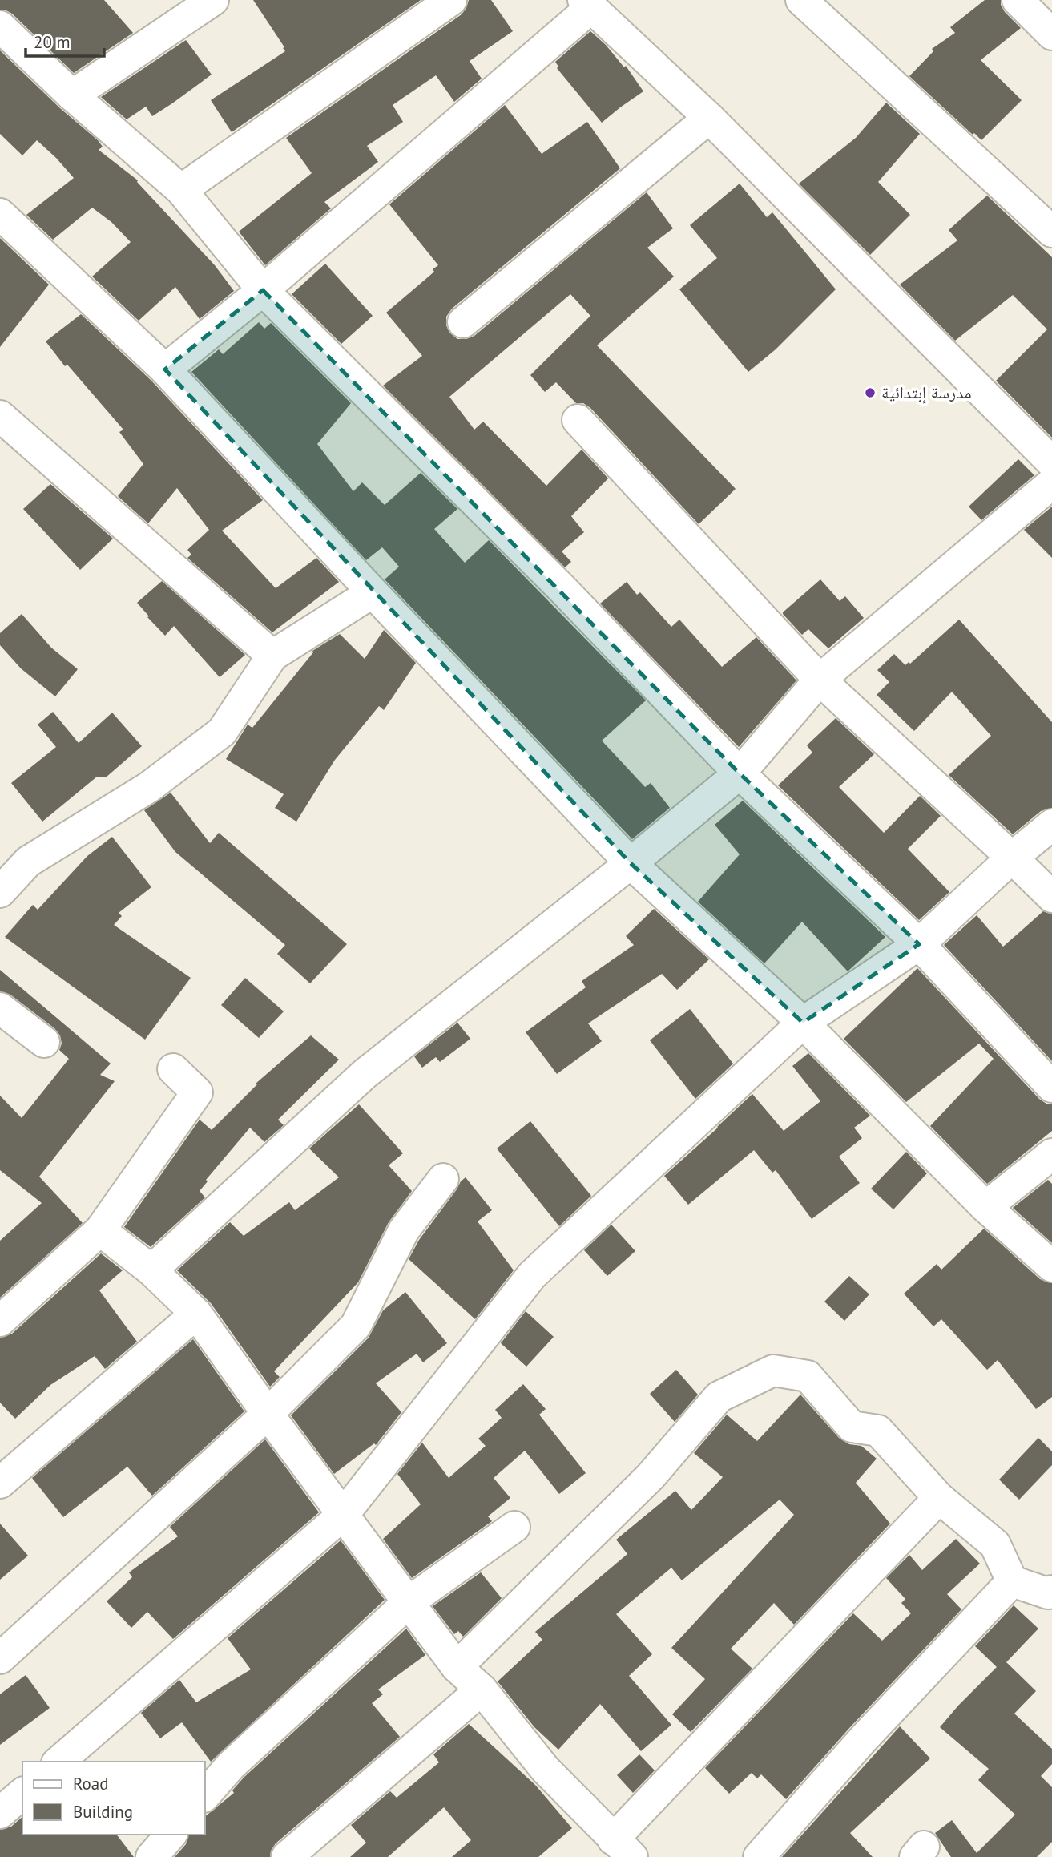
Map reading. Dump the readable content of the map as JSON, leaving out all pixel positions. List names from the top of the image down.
{
  "places": ["مدرسة إبتدائية"],
  "legend": ["Road", "Building"],
  "scale_bar": "20 m"
}
